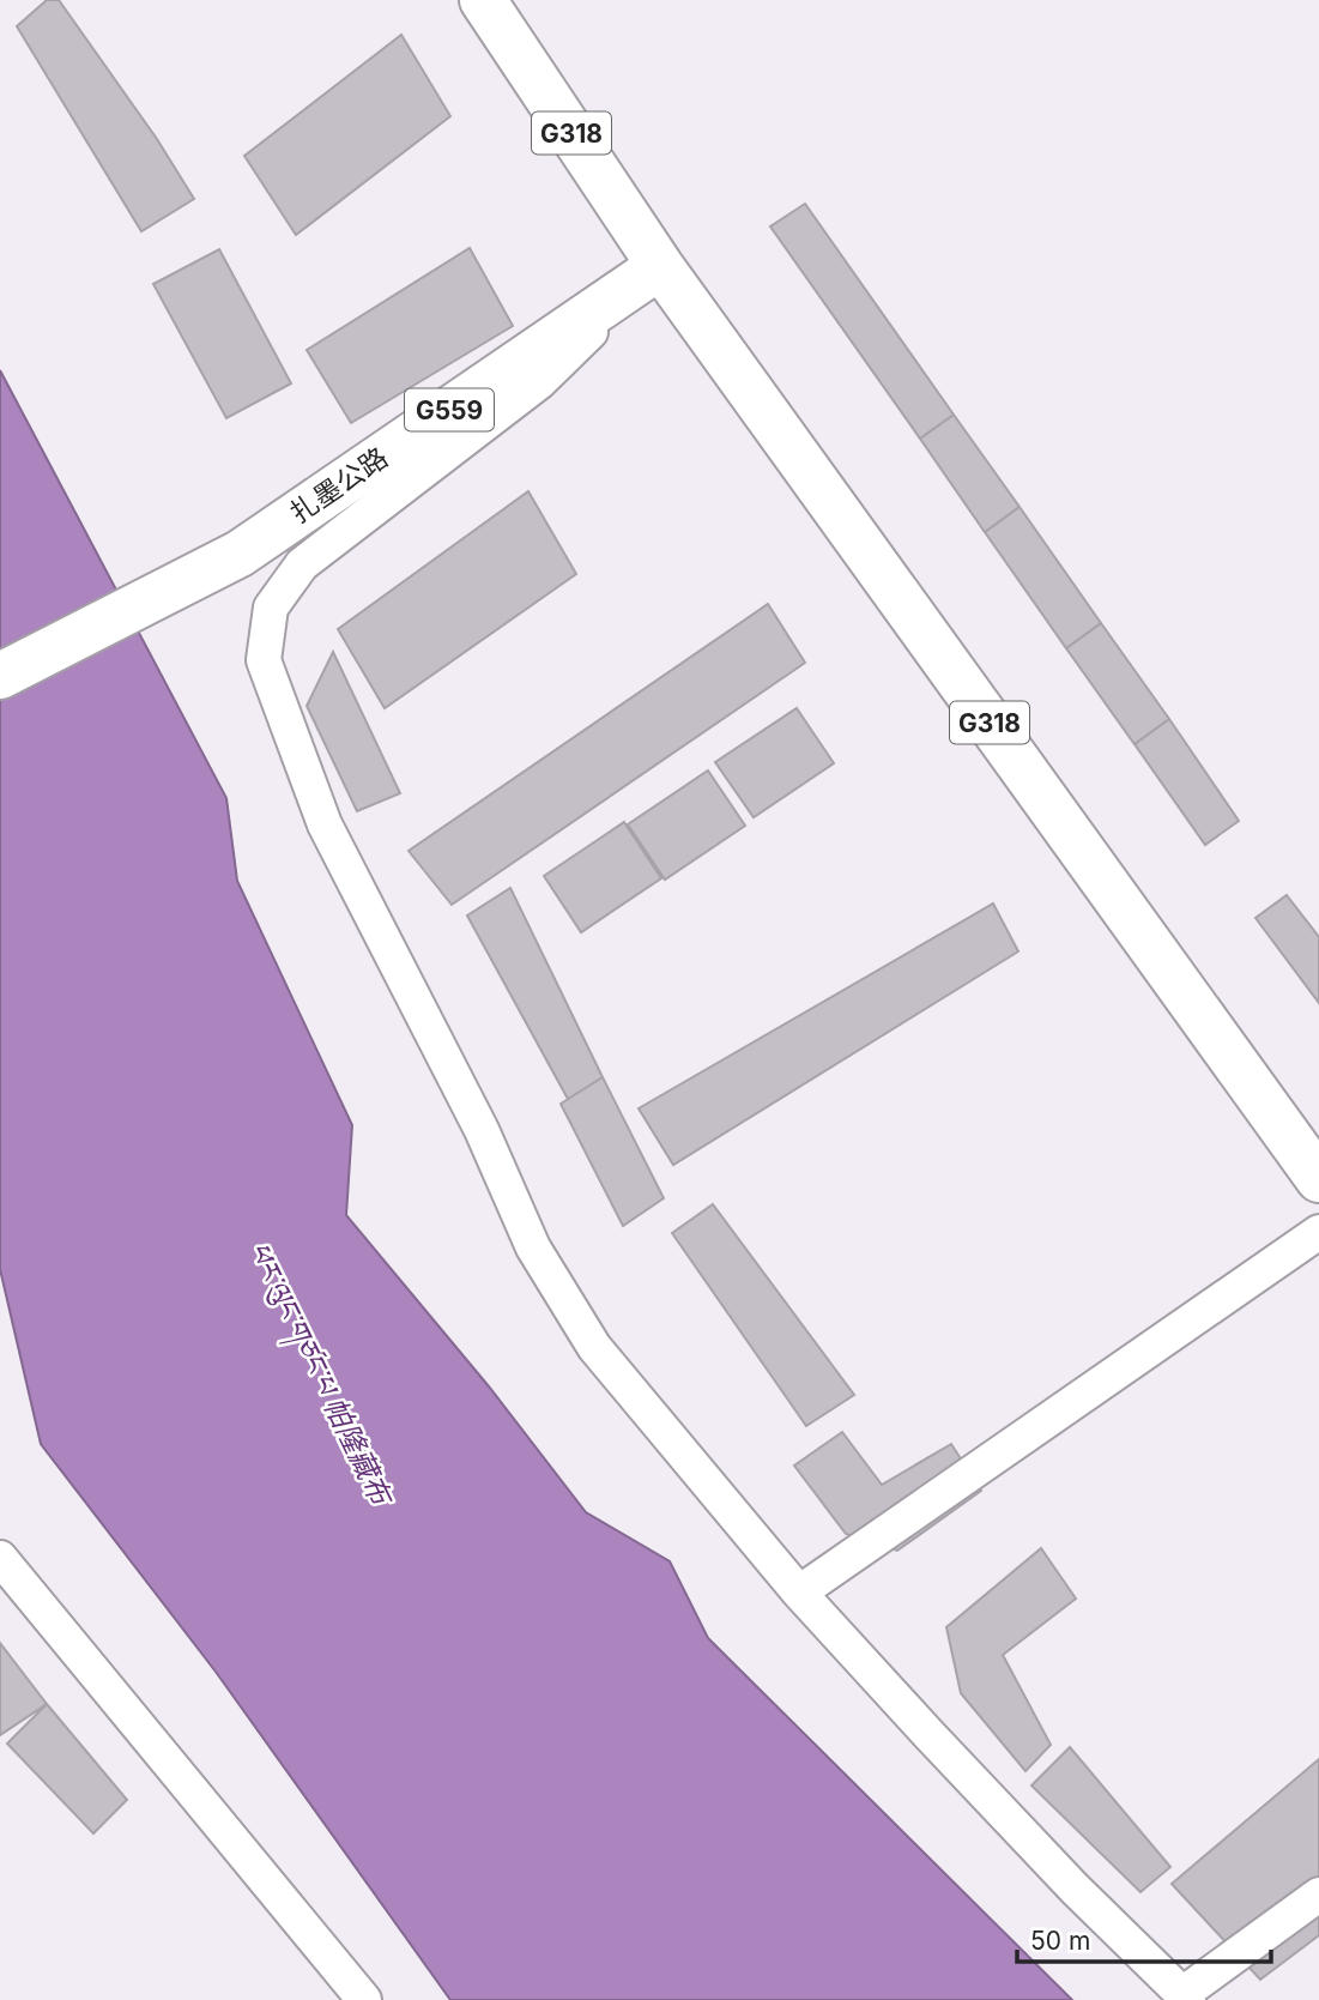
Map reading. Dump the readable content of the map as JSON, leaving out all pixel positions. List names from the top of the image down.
{
  "streets": {
    "highway": ["G318", "G559", "扎墨公路"]
  },
  "crossings": [
    ["G318", "扎墨公路"]
  ],
  "water": ["ཕར་ལུང་གཙང་པ 帕隆藏布"],
  "scale_bar": "50 m"
}
